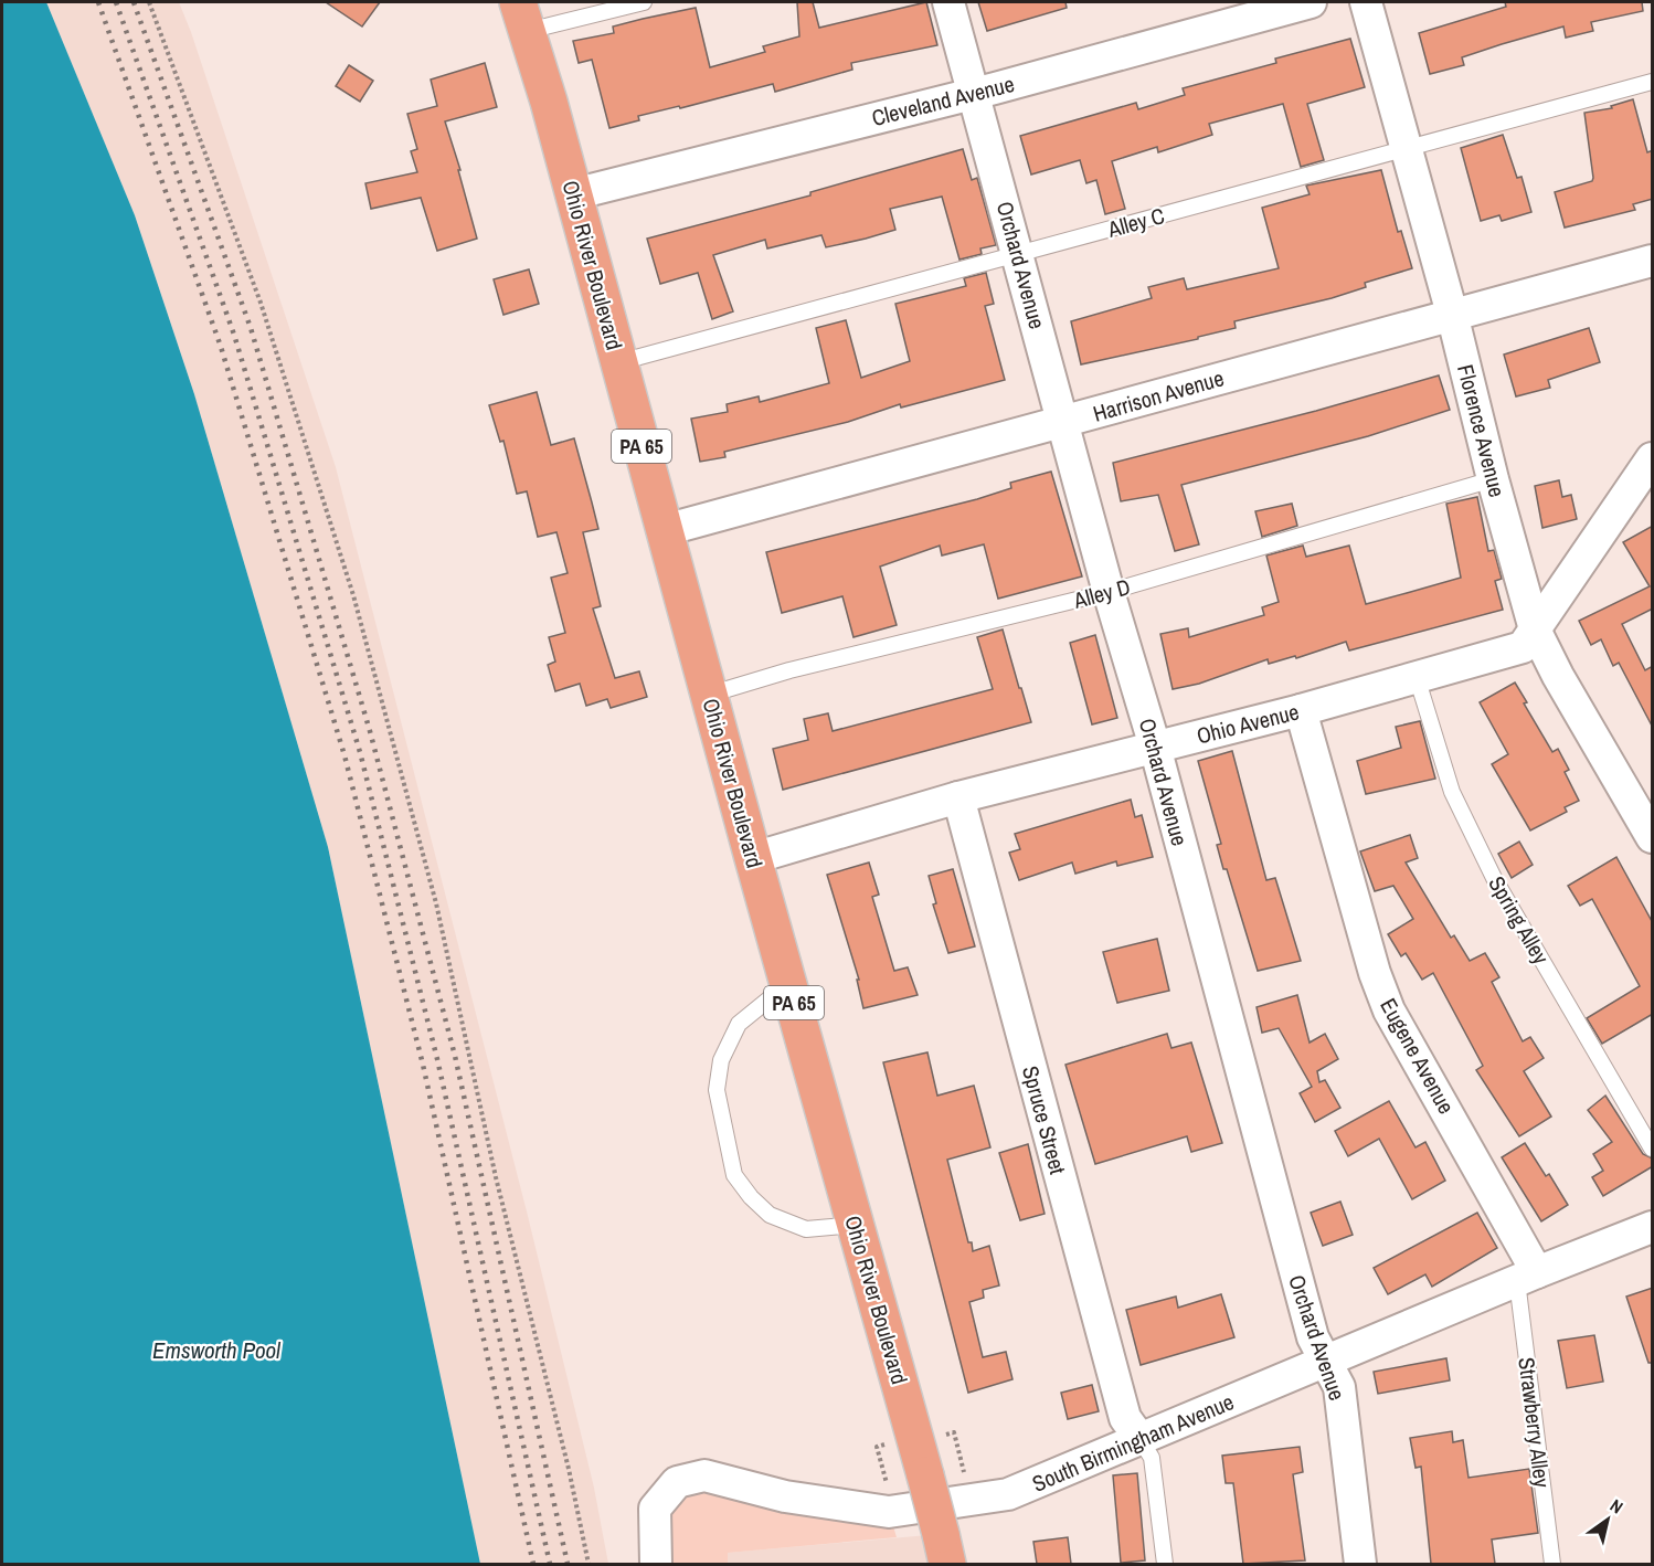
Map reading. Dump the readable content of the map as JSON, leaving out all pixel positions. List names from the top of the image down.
{
  "streets": {
    "highway": ["Ohio River Boulevard", "PA 65"],
    "street": [
      "Cleveland Avenue",
      "Orchard Avenue",
      "Harrison Avenue",
      "Florence Avenue",
      "Ohio Avenue",
      "Eugene Avenue",
      "Spruce Street",
      "South Birmingham Avenue"
    ],
    "lane": [
      "Alley C",
      "Alley D",
      "Spring Alley",
      "Strawberry Alley"
    ]
  },
  "crossings": [
    ["Cleveland Avenue", "Ohio River Boulevard"],
    ["Cleveland Avenue", "Orchard Avenue"],
    ["Alley C", "Ohio River Boulevard"],
    ["Alley C", "Orchard Avenue"],
    ["Alley C", "Florence Avenue"],
    ["Ohio River Boulevard", "Harrison Avenue"],
    ["Ohio River Boulevard", "Alley D"],
    ["Ohio River Boulevard", "Ohio Avenue"],
    ["Orchard Avenue", "Harrison Avenue"],
    ["Orchard Avenue", "Alley D"],
    ["Orchard Avenue", "Ohio Avenue"],
    ["Orchard Avenue", "South Birmingham Avenue"],
    ["Harrison Avenue", "Florence Avenue"],
    ["Florence Avenue", "Alley D"],
    ["Florence Avenue", "Ohio Avenue"],
    ["Ohio Avenue", "Spring Alley"],
    ["Ohio Avenue", "Eugene Avenue"],
    ["Ohio Avenue", "Spruce Street"],
    ["Eugene Avenue", "Strawberry Alley"],
    ["Eugene Avenue", "South Birmingham Avenue"],
    ["Spruce Street", "South Birmingham Avenue"],
    ["Strawberry Alley", "South Birmingham Avenue"]
  ],
  "water": ["Emsworth Pool"],
  "north": "top right"
}
